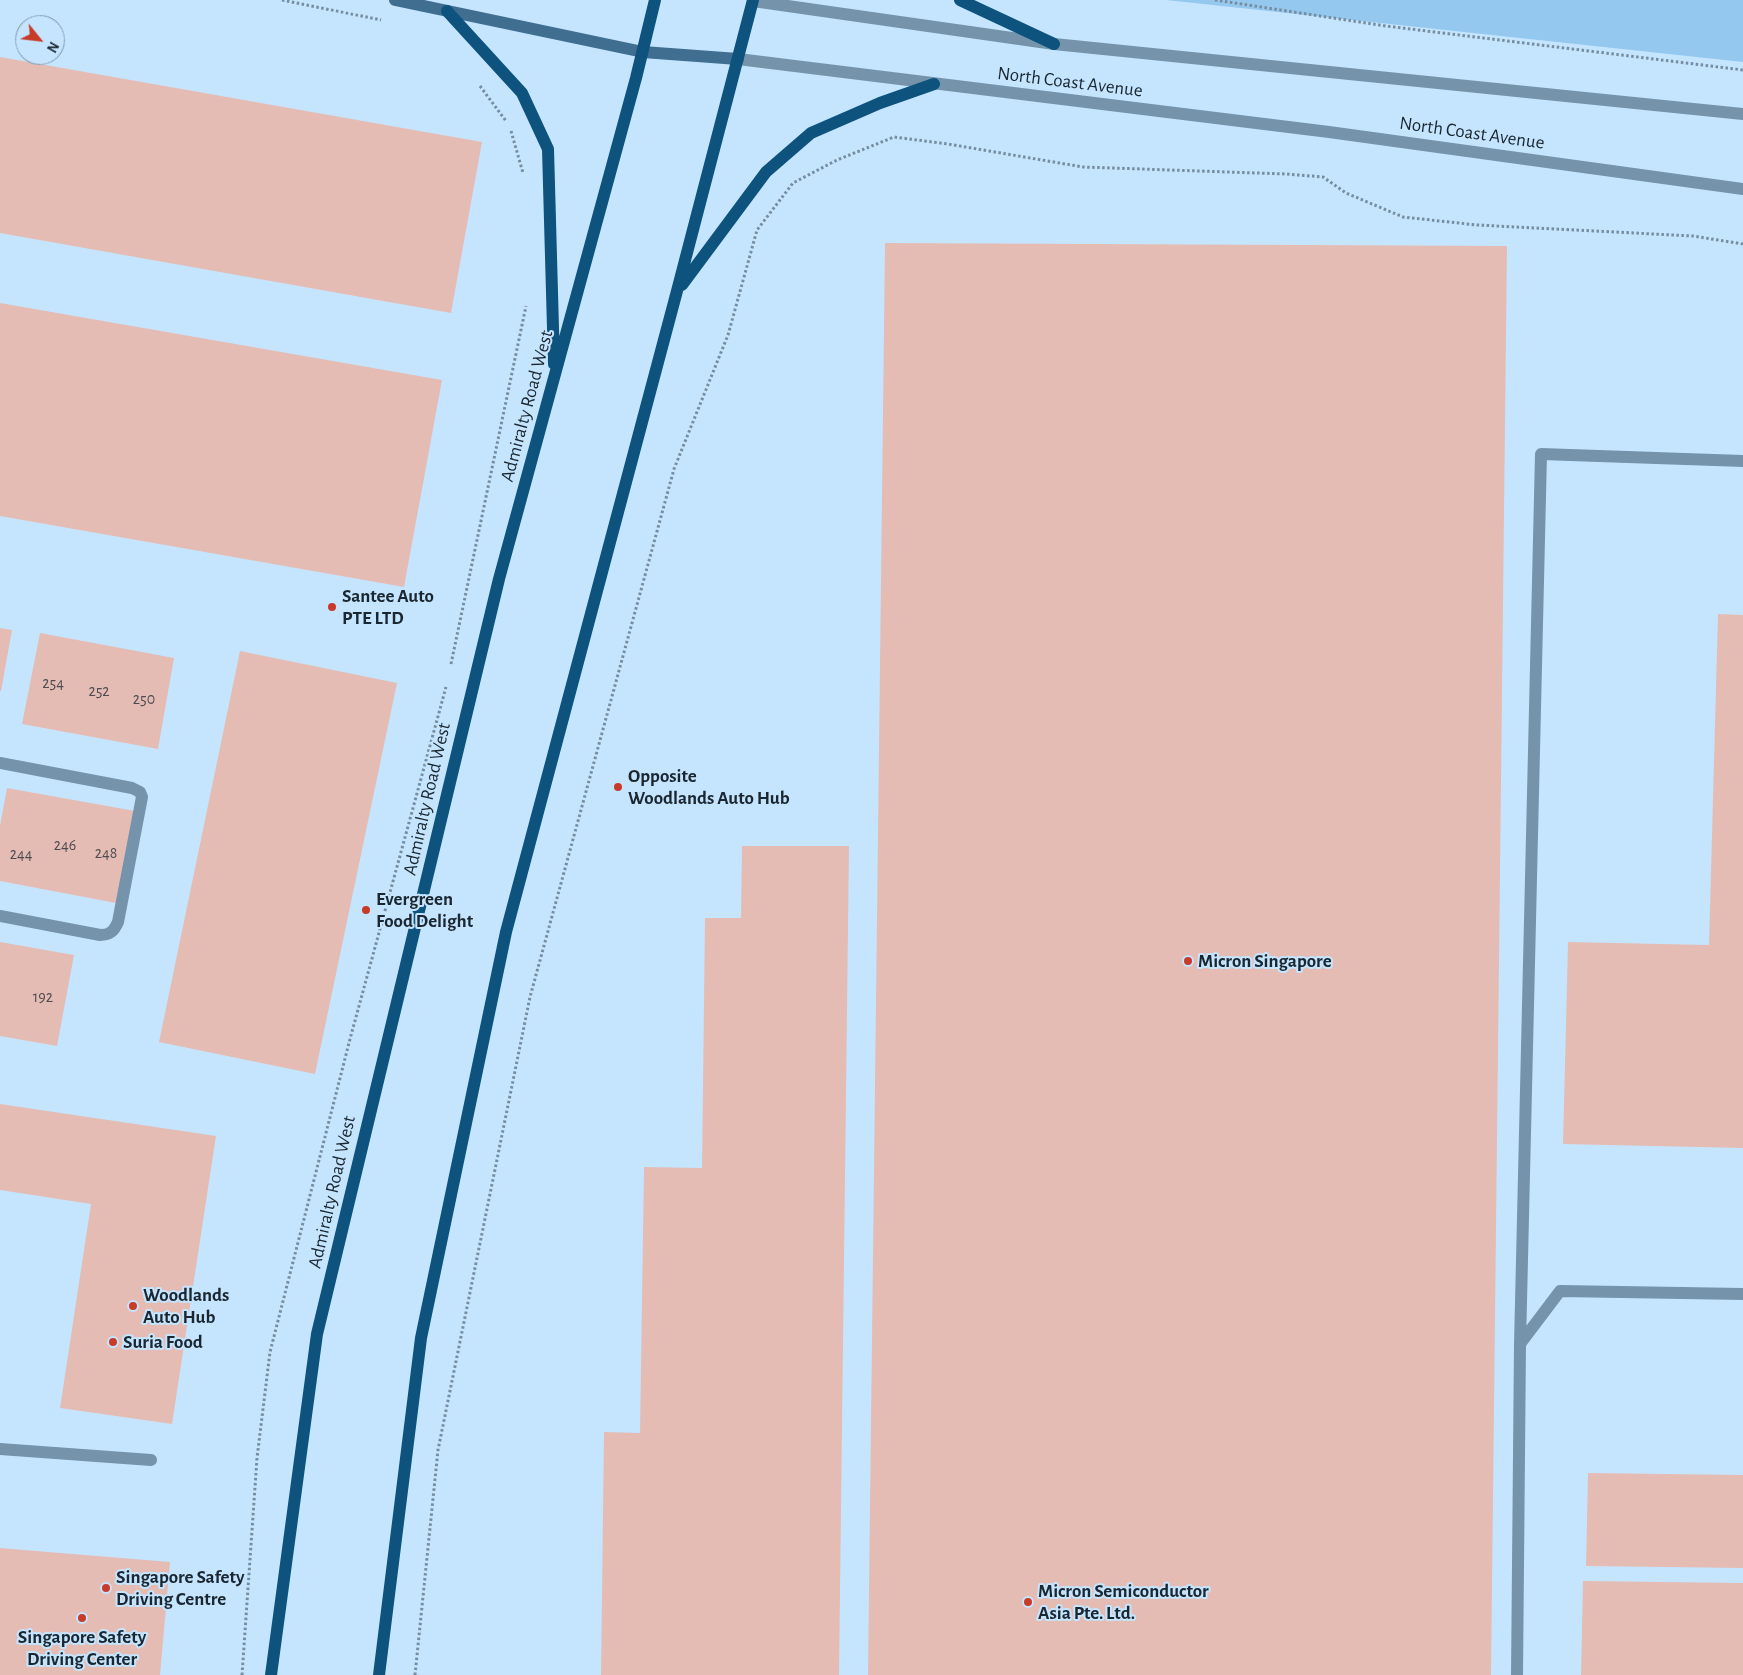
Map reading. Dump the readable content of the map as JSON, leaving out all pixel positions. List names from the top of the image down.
{
  "streets": {
    "main road": ["North Coast Avenue", "Admiralty Road West"]
  },
  "crossings": [
    ["North Coast Avenue", "Admiralty Road West"]
  ],
  "places": [
    "Santee Auto PTE LTD",
    "Opposite Woodlands Auto Hub",
    "Evergreen Food Delight",
    "Micron Singapore",
    "Woodlands Auto Hub",
    "Suria Food",
    "Singapore Safety Driving Centre",
    "Micron Semiconductor Asia Pte. Ltd.",
    "Singapore Safety Driving Center"
  ],
  "house_numbers": [
    "254",
    "252",
    "250",
    "246",
    "248",
    "244",
    "192"
  ],
  "north": "bottom right"
}
